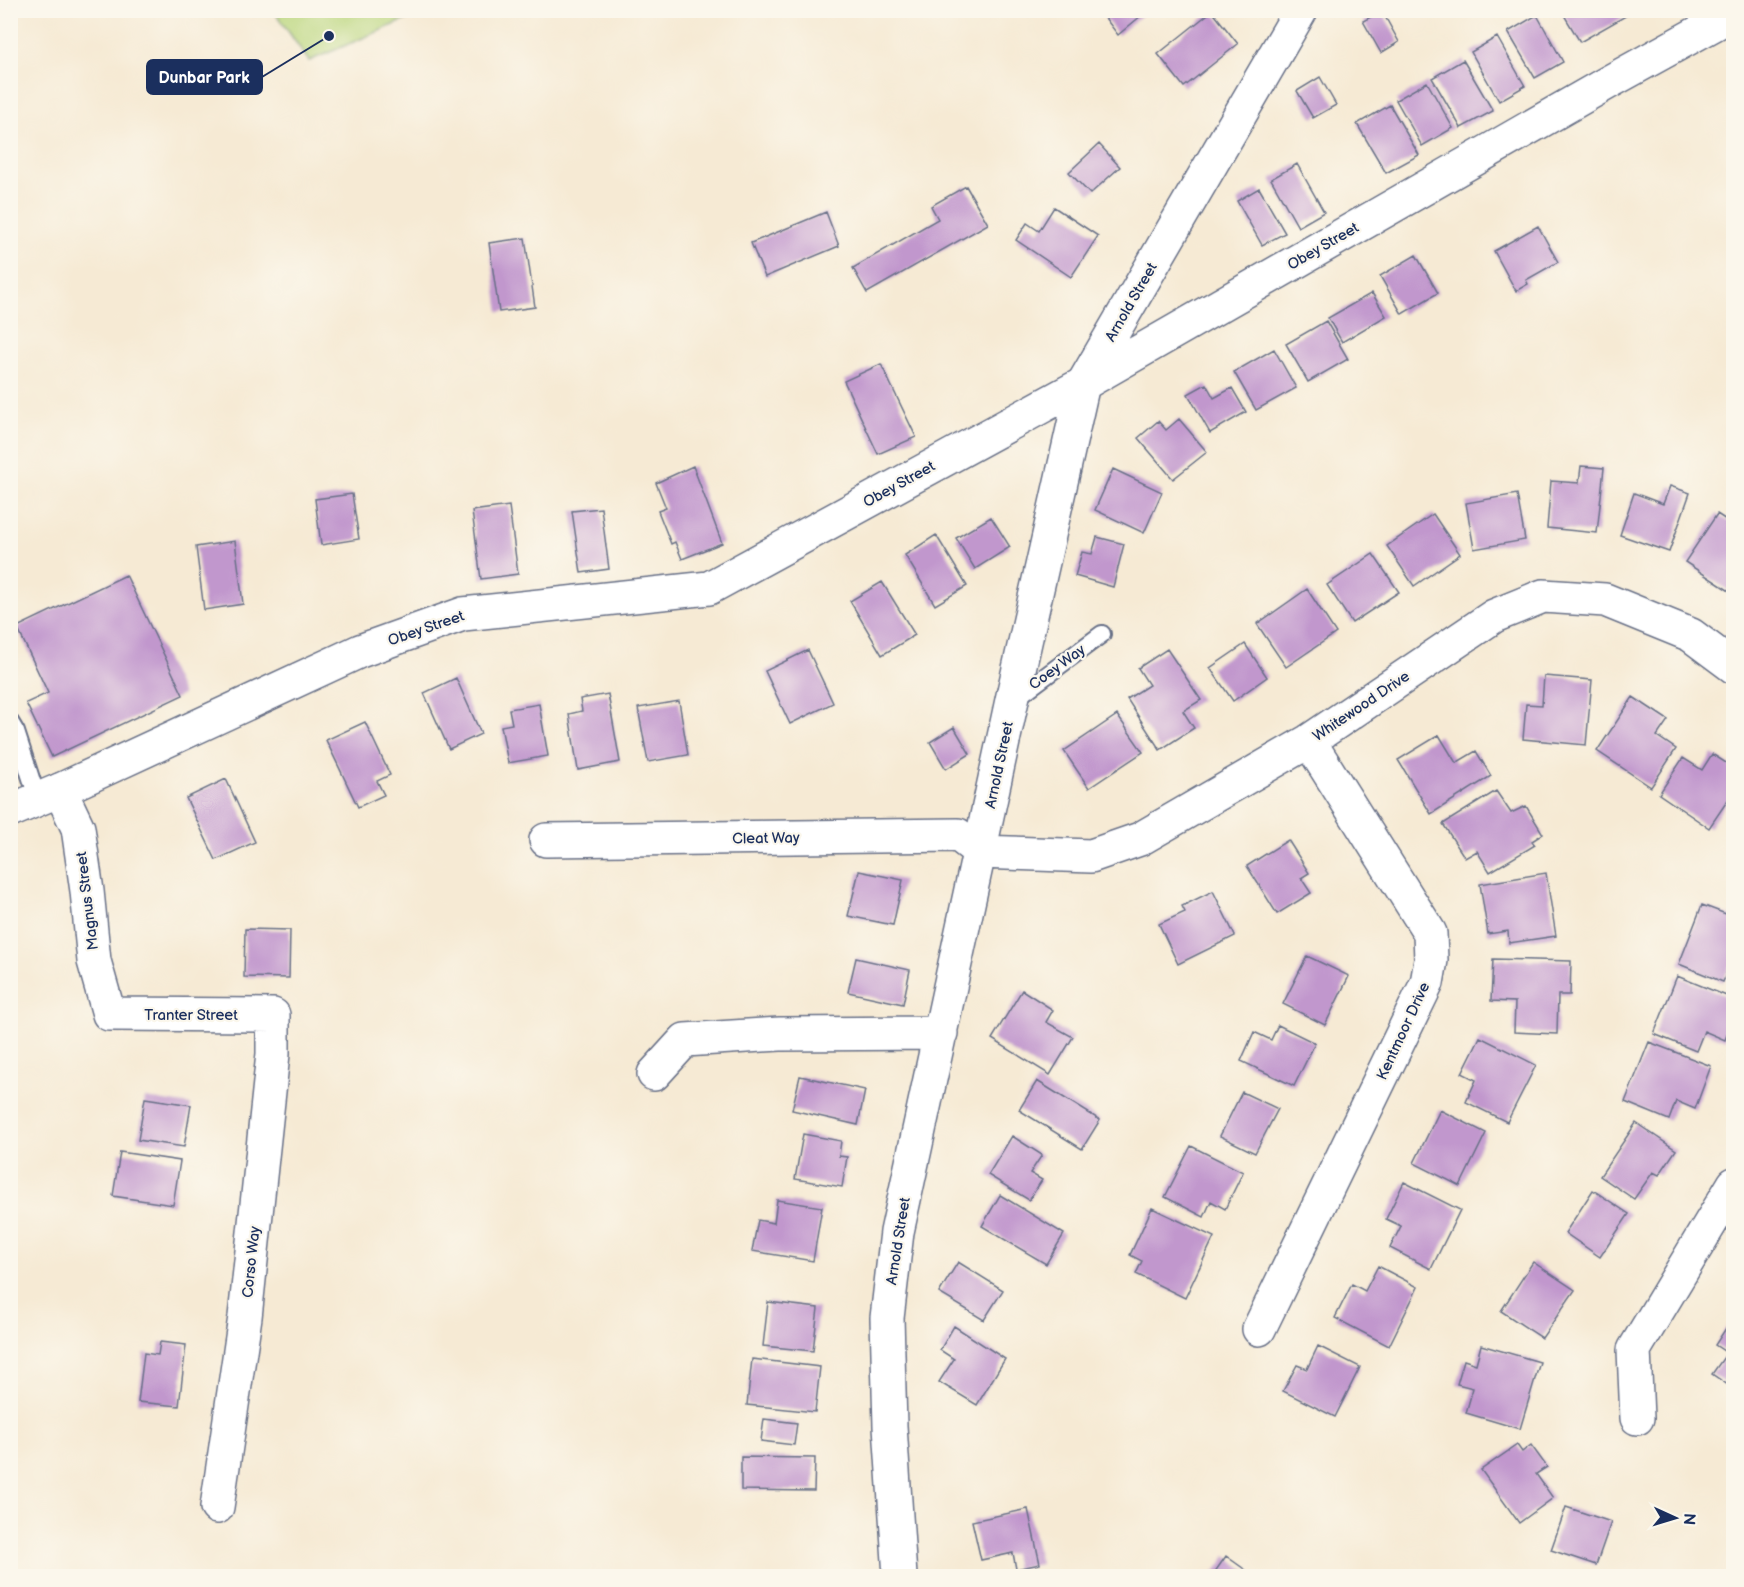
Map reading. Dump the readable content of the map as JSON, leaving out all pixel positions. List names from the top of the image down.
{
  "streets": {
    "street": [
      "Obey Street",
      "Arnold Street",
      "Whitewood Drive",
      "Cleat Way",
      "Magnus Street",
      "Tranter Street",
      "Kentmoor Drive",
      "Corso Way"
    ],
    "lane": ["Coey Way"]
  },
  "crossings": [
    ["Obey Street", "Arnold Street"],
    ["Obey Street", "Magnus Street"],
    ["Arnold Street", "Coey Way"],
    ["Arnold Street", "Whitewood Drive"],
    ["Arnold Street", "Cleat Way"],
    ["Whitewood Drive", "Cleat Way"],
    ["Whitewood Drive", "Kentmoor Drive"],
    ["Magnus Street", "Tranter Street"],
    ["Tranter Street", "Corso Way"]
  ],
  "places": ["Dunbar Park"],
  "north": "right"
}
